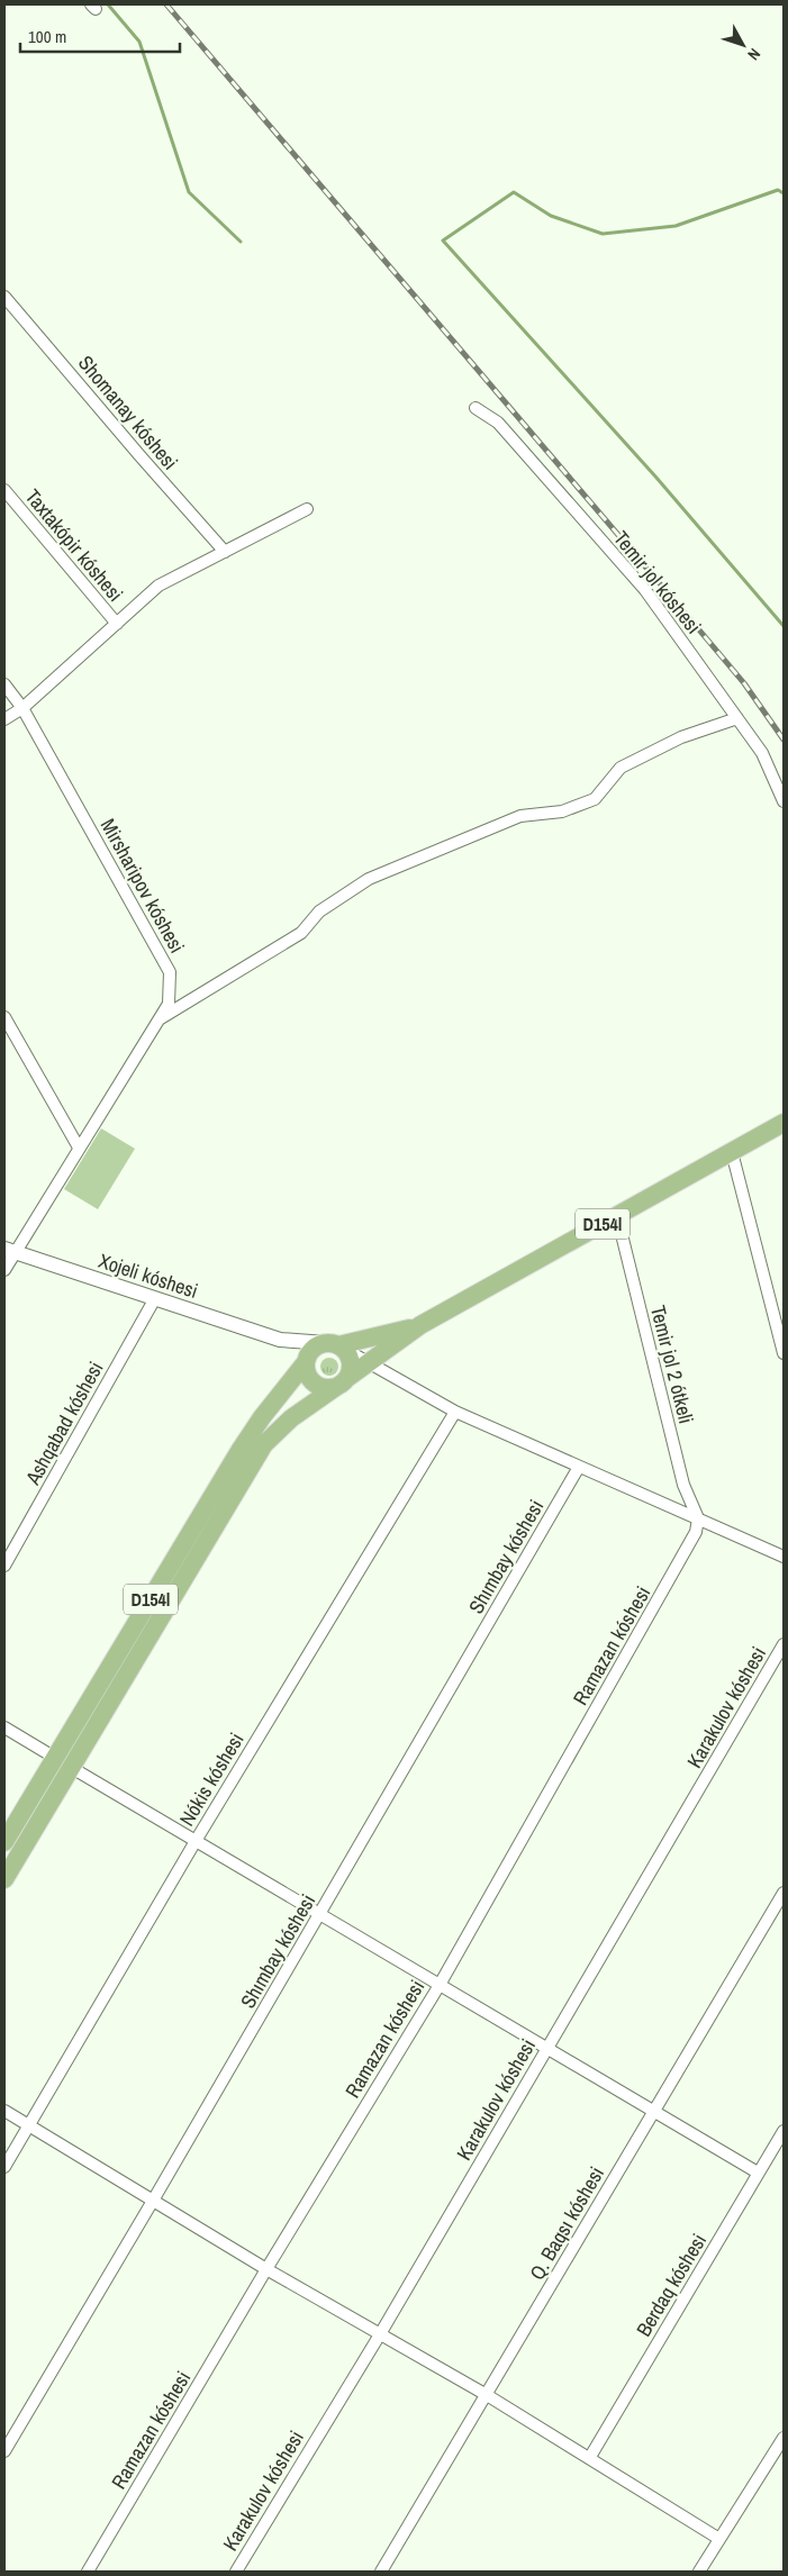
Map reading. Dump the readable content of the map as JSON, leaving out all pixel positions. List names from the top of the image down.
{
  "streets": {
    "main road": ["D154l"],
    "street": [
      "Shomanay kóshesi",
      "Taxtakópir kóshesi",
      "Temir jol kóshesi",
      "Mirsharipov kóshesi",
      "Xojeli kóshesi",
      "Temir jol 2 ótkeli",
      "Ashqabad kóshesi",
      "Shımbay kóshesi",
      "Ramazan kóshesi",
      "Karakulov kóshesi",
      "Nókis kóshesi",
      "Q. Baqsı kóshesi",
      "Berdaq kóshesi"
    ]
  },
  "crossings": [
    ["Mirsharipov kóshesi", "Xojeli kóshesi"],
    ["D154l", "Temir jol 2 ótkeli"],
    ["Xojeli kóshesi", "Ashqabad kóshesi"],
    ["Temir jol 2 ótkeli", "Ramazan kóshesi"]
  ],
  "scale_bar": "100 m",
  "north": "bottom right"
}
